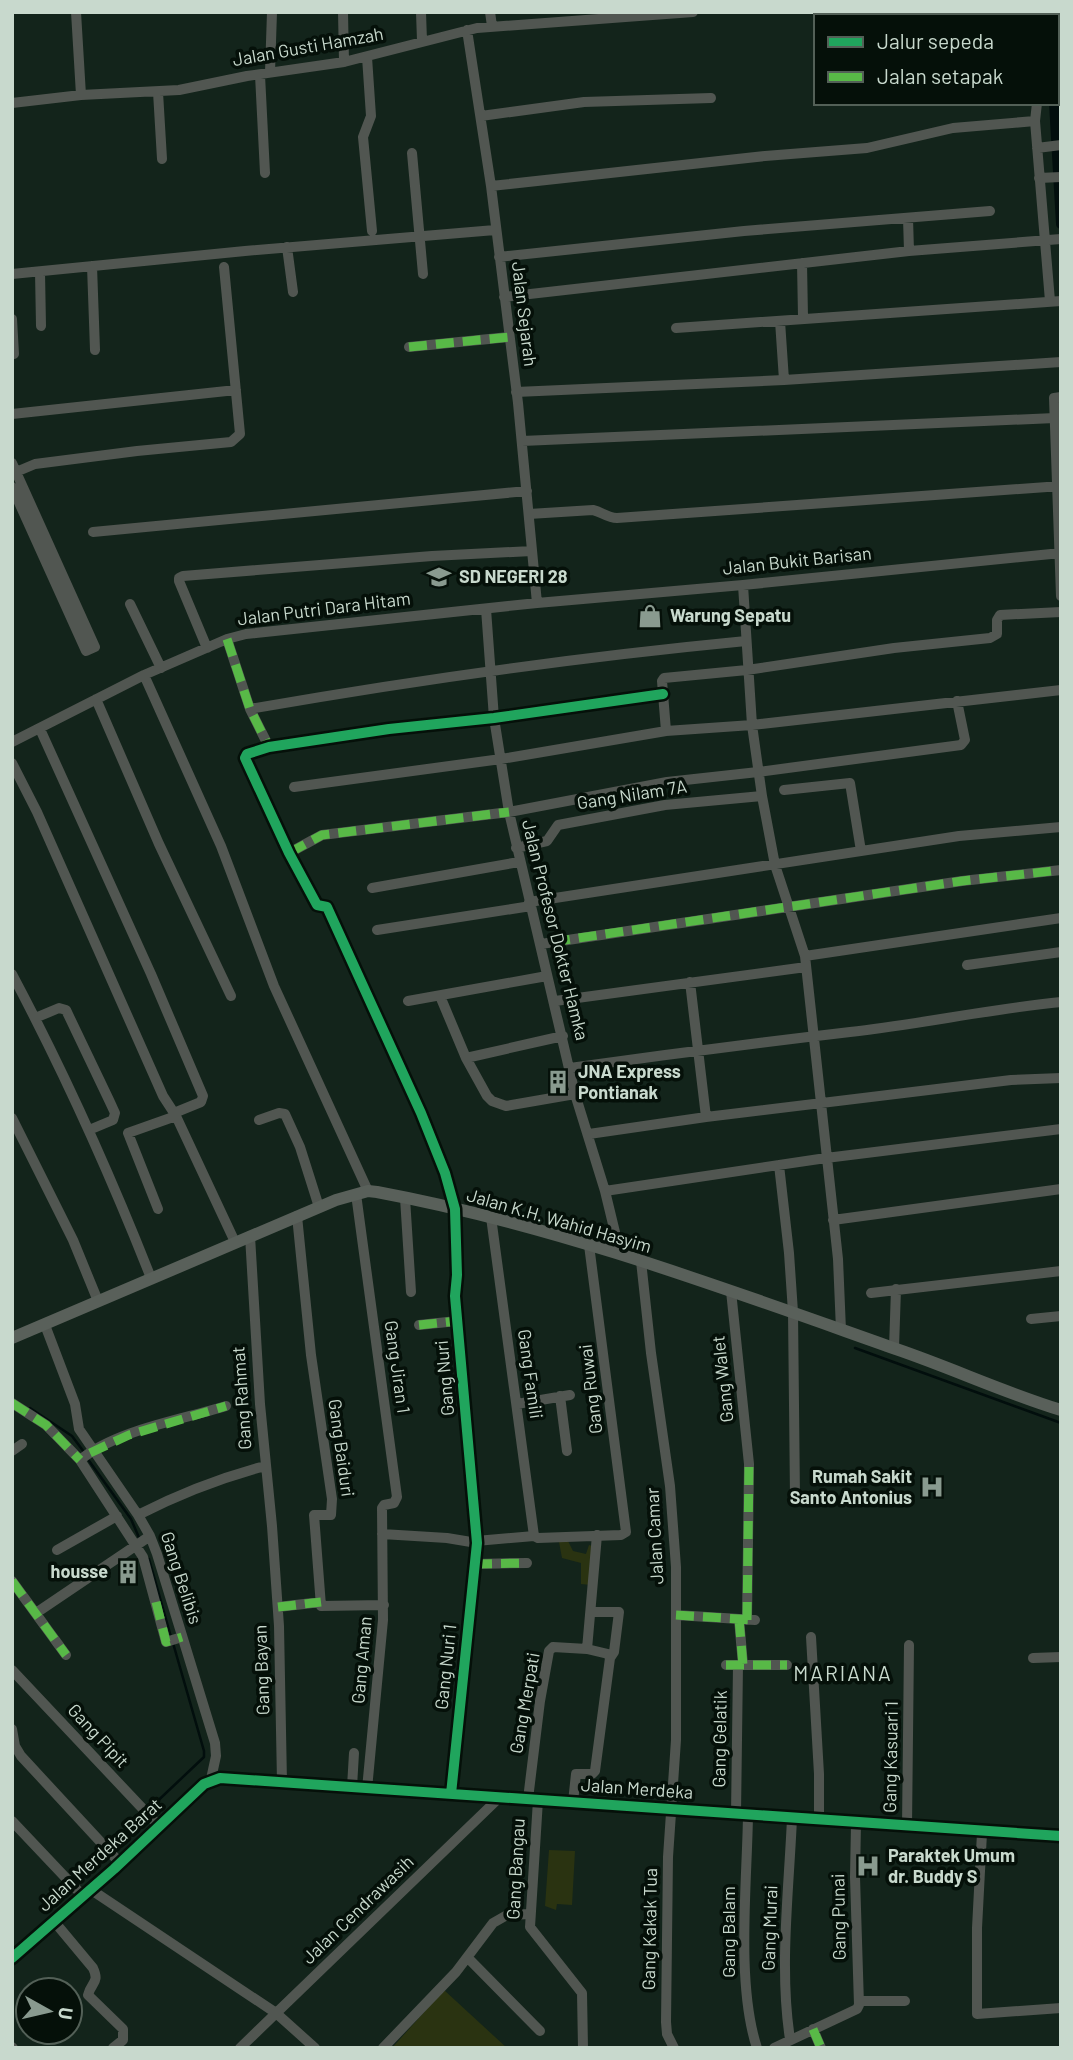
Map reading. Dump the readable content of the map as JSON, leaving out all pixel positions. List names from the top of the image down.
{
  "streets": {
    "main road": ["Jalan K.H. Wahid Hasyim"],
    "street": [
      "Jalan Gusti Hamzah",
      "Jalan Sejarah",
      "Jalan Bukit Barisan",
      "Jalan Putri Dara Hitam",
      "Gang Nilam 7A",
      "Jalan Profesor Dokter Hamka",
      "Gang Jiran 1",
      "Gang Famili",
      "Gang Nuri",
      "Gang Walet",
      "Gang Ruwai",
      "Gang Rahmat",
      "Gang Baiduri",
      "Jalan Camar",
      "Gang Belibis",
      "Gang Aman",
      "Gang Nuri 1",
      "Gang Bayan",
      "Gang Merpati",
      "Gang Pipit",
      "Gang Gelatik",
      "Gang Kasuari 1",
      "Jalan Merdeka",
      "Jalan Merdeka Barat",
      "Gang Bangau",
      "Jalan Cendrawasih",
      "Gang Punai",
      "Gang Murai",
      "Gang Kakak Tua",
      "Gang Balam"
    ]
  },
  "crossings": [
    ["Jalan Gusti Hamzah", "Jalan Sejarah"],
    ["Jalan Sejarah", "Jalan Bukit Barisan"],
    ["Jalan Sejarah", "Jalan Putri Dara Hitam"],
    ["Jalan Bukit Barisan", "Jalan Putri Dara Hitam"],
    ["Jalan Putri Dara Hitam", "Jalan Profesor Dokter Hamka"],
    ["Gang Nilam 7A", "Jalan Profesor Dokter Hamka"],
    ["Jalan Profesor Dokter Hamka", "Jalan K.H. Wahid Hasyim"],
    ["Jalan K.H. Wahid Hasyim", "Gang Jiran 1"],
    ["Jalan K.H. Wahid Hasyim", "Gang Famili"],
    ["Jalan K.H. Wahid Hasyim", "Gang Nuri"],
    ["Jalan K.H. Wahid Hasyim", "Gang Walet"],
    ["Jalan K.H. Wahid Hasyim", "Gang Ruwai"],
    ["Jalan K.H. Wahid Hasyim", "Jalan Camar"],
    ["Gang Jiran 1", "Gang Aman"],
    ["Gang Nuri", "Gang Nuri 1"],
    ["Gang Walet", "Gang Gelatik"],
    ["Gang Rahmat", "Gang Bayan"],
    ["Jalan Camar", "Jalan Merdeka"],
    ["Jalan Camar", "Gang Kakak Tua"],
    ["Gang Belibis", "Jalan Merdeka"],
    ["Gang Belibis", "Jalan Merdeka Barat"],
    ["Gang Aman", "Jalan Merdeka"],
    ["Gang Nuri 1", "Jalan Merdeka"],
    ["Gang Bayan", "Jalan Merdeka"],
    ["Gang Merpati", "Jalan Merdeka"],
    ["Gang Merpati", "Gang Bangau"],
    ["Gang Pipit", "Jalan Merdeka Barat"],
    ["Gang Gelatik", "Jalan Merdeka"],
    ["Gang Gelatik", "Gang Balam"],
    ["Gang Kasuari 1", "Jalan Merdeka"],
    ["Jalan Merdeka", "Jalan Merdeka Barat"],
    ["Jalan Merdeka", "Gang Bangau"],
    ["Jalan Merdeka", "Jalan Cendrawasih"],
    ["Jalan Merdeka", "Gang Punai"],
    ["Jalan Merdeka", "Gang Murai"],
    ["Jalan Merdeka", "Gang Kakak Tua"],
    ["Jalan Merdeka", "Gang Balam"]
  ],
  "districts": ["MARIANA"],
  "places": {
    "school or university": ["SD NEGERI 28"],
    "shop": ["Warung Sepatu"],
    "building": ["JNA Express Pontianak", "housse"],
    "hospital": ["Rumah Sakit Santo Antonius", "Paraktek Umum dr. Buddy S"]
  },
  "legend": ["Jalur sepeda", "Jalan setapak"],
  "north": "right"
}
